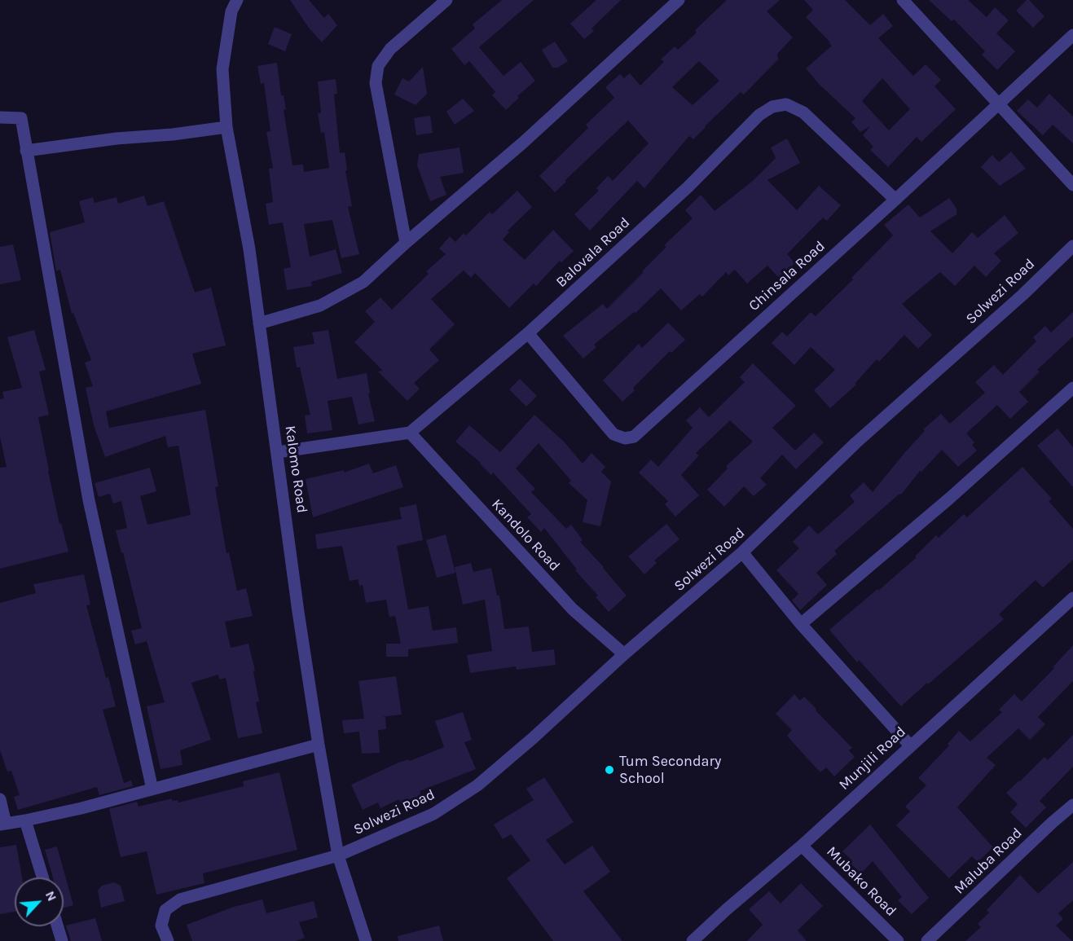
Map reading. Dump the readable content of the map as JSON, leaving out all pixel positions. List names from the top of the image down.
{
  "streets": {
    "street": [
      "Balovala Road",
      "Chinsala Road",
      "Solwezi Road",
      "Kalomo Road",
      "Kandolo Road",
      "Munjili Road",
      "Maluba Road",
      "Mubako Road"
    ]
  },
  "crossings": [
    ["Balovala Road", "Chinsala Road"],
    ["Balovala Road", "Kandolo Road"],
    ["Solwezi Road", "Kalomo Road"],
    ["Solwezi Road", "Kandolo Road"],
    ["Munjili Road", "Mubako Road"]
  ],
  "places": ["Tum Secondary School"],
  "north": "top right"
}
